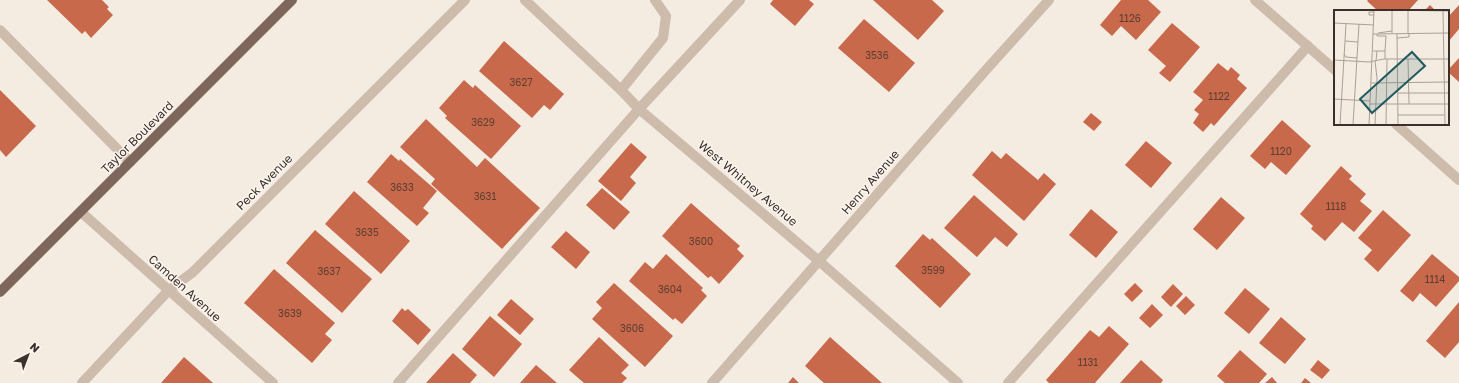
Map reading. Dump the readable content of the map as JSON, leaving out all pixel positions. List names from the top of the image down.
{
  "streets": {
    "main road": ["Taylor Boulevard"],
    "street": [
      "Peck Avenue",
      "Henry Avenue",
      "West Whitney Avenue",
      "Camden Avenue"
    ]
  },
  "crossings": [
    ["Taylor Boulevard", "Camden Avenue"],
    ["Peck Avenue", "Camden Avenue"],
    ["Henry Avenue", "West Whitney Avenue"]
  ],
  "house_numbers": [
    "1126",
    "3536",
    "3627",
    "1122",
    "3629",
    "1120",
    "3633",
    "3631",
    "1118",
    "3635",
    "3600",
    "3599",
    "3637",
    "1114",
    "3604",
    "3639",
    "3606",
    "1131"
  ],
  "north": "top right"
}
